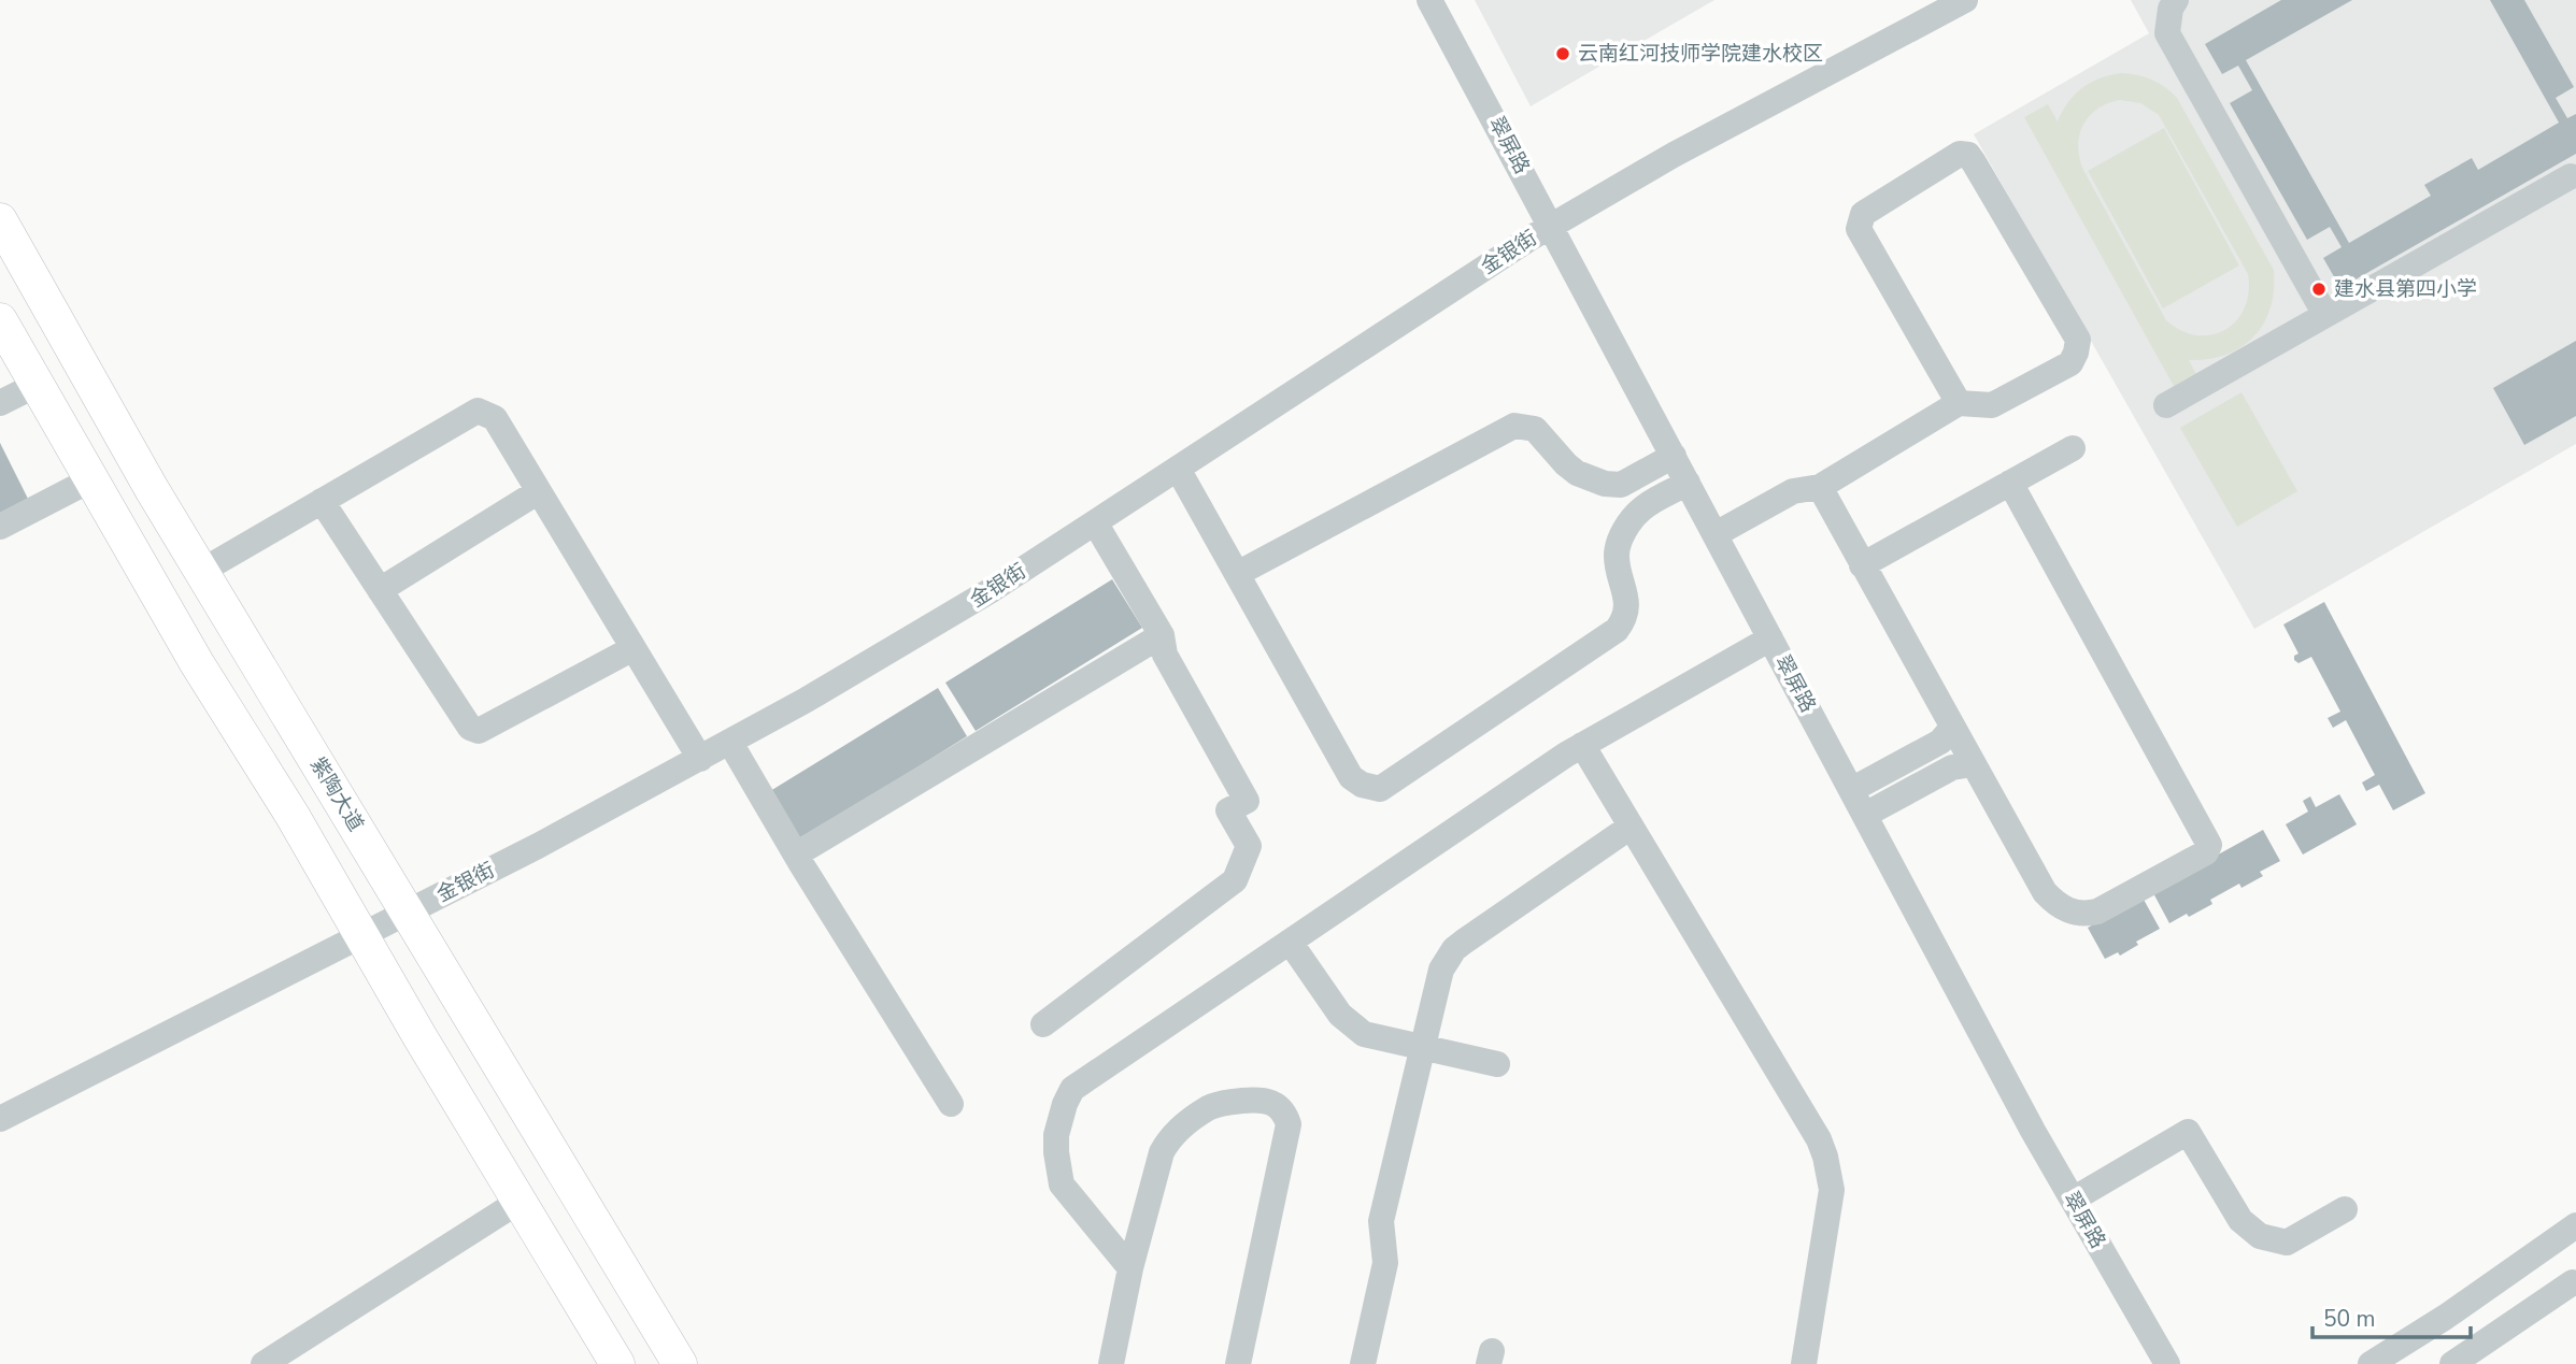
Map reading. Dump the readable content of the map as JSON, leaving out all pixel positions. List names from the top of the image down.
{
  "streets": {
    "main road": ["紫陶大道"],
    "street": ["翠屏路", "金银街"]
  },
  "crossings": [
    ["翠屏路", "金银街"],
    ["金银街", "紫陶大道"]
  ],
  "places": ["云南红河技师学院建水校区", "建水县第四小学"],
  "scale_bar": "50 m"
}
